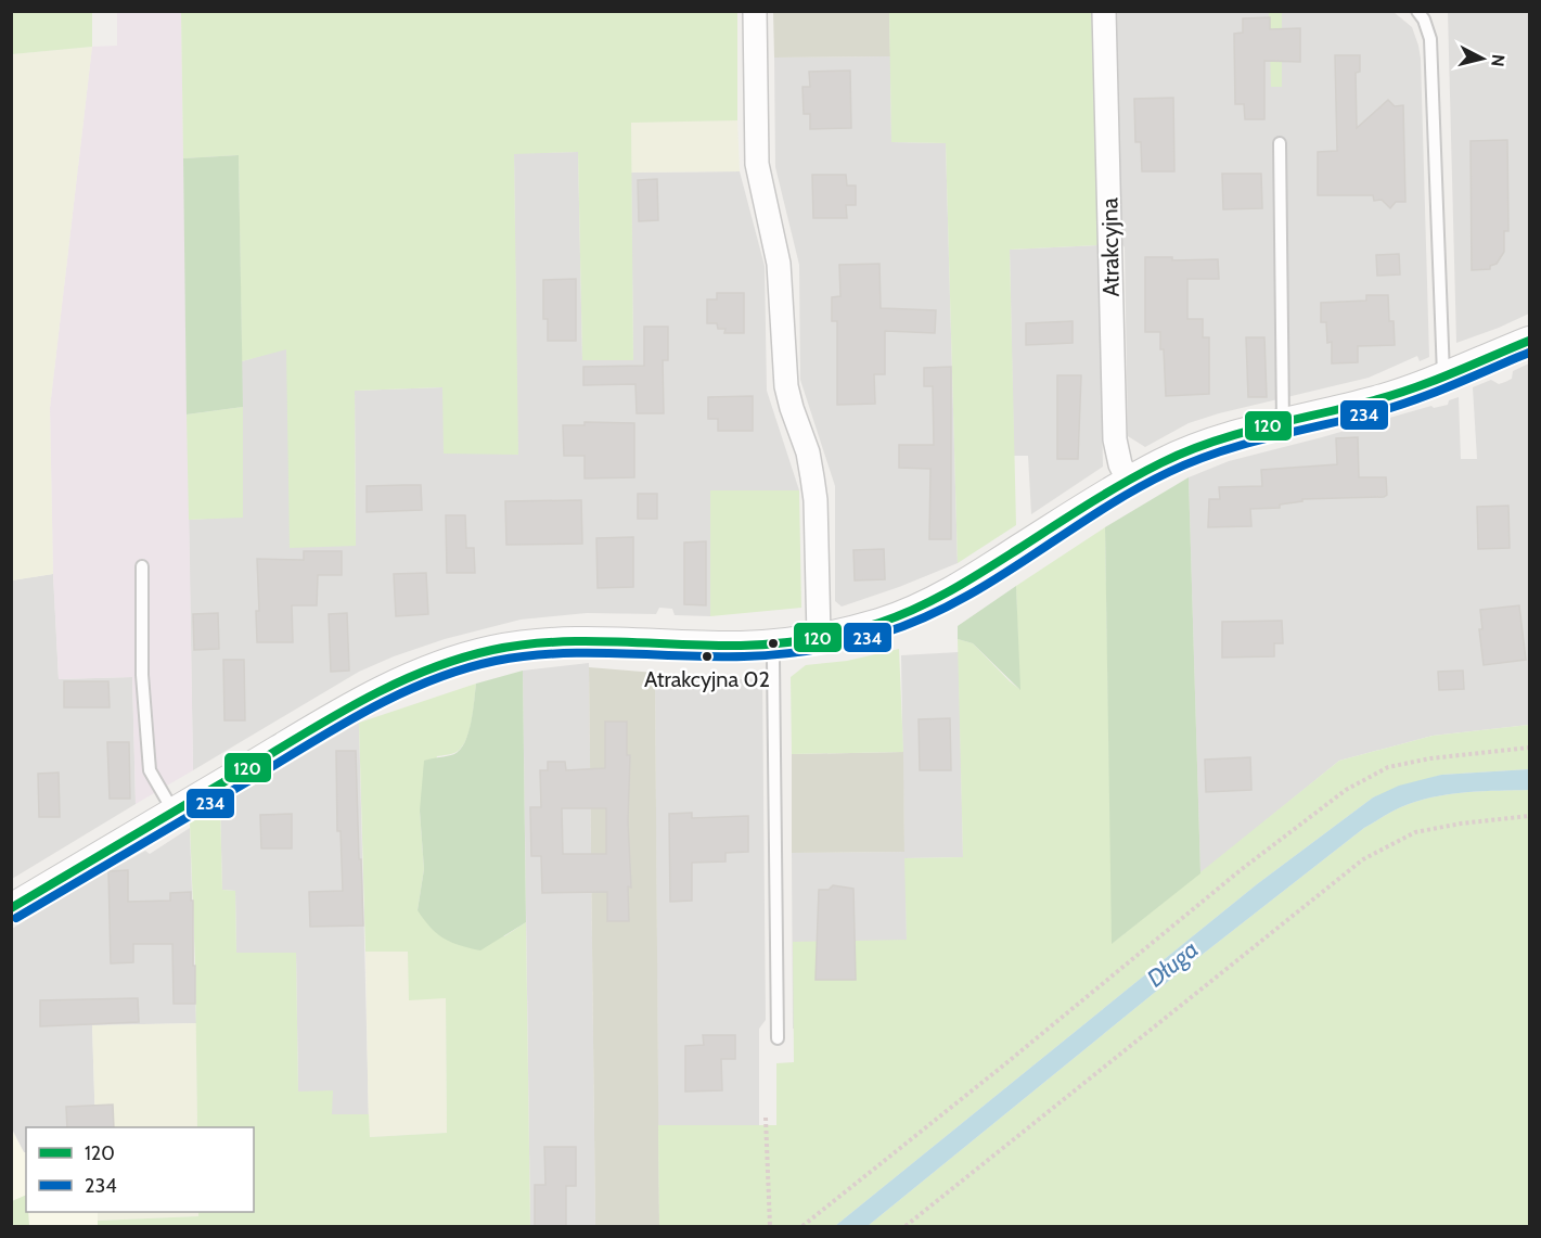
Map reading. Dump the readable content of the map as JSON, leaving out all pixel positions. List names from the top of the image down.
{
  "streets": {
    "street": ["Atrakcyjna"]
  },
  "water": ["Długa"],
  "places": ["Atrakcyjna 02"],
  "lines": ["transit line 120", "transit line 234"],
  "legend": ["120", "234"],
  "north": "right"
}
